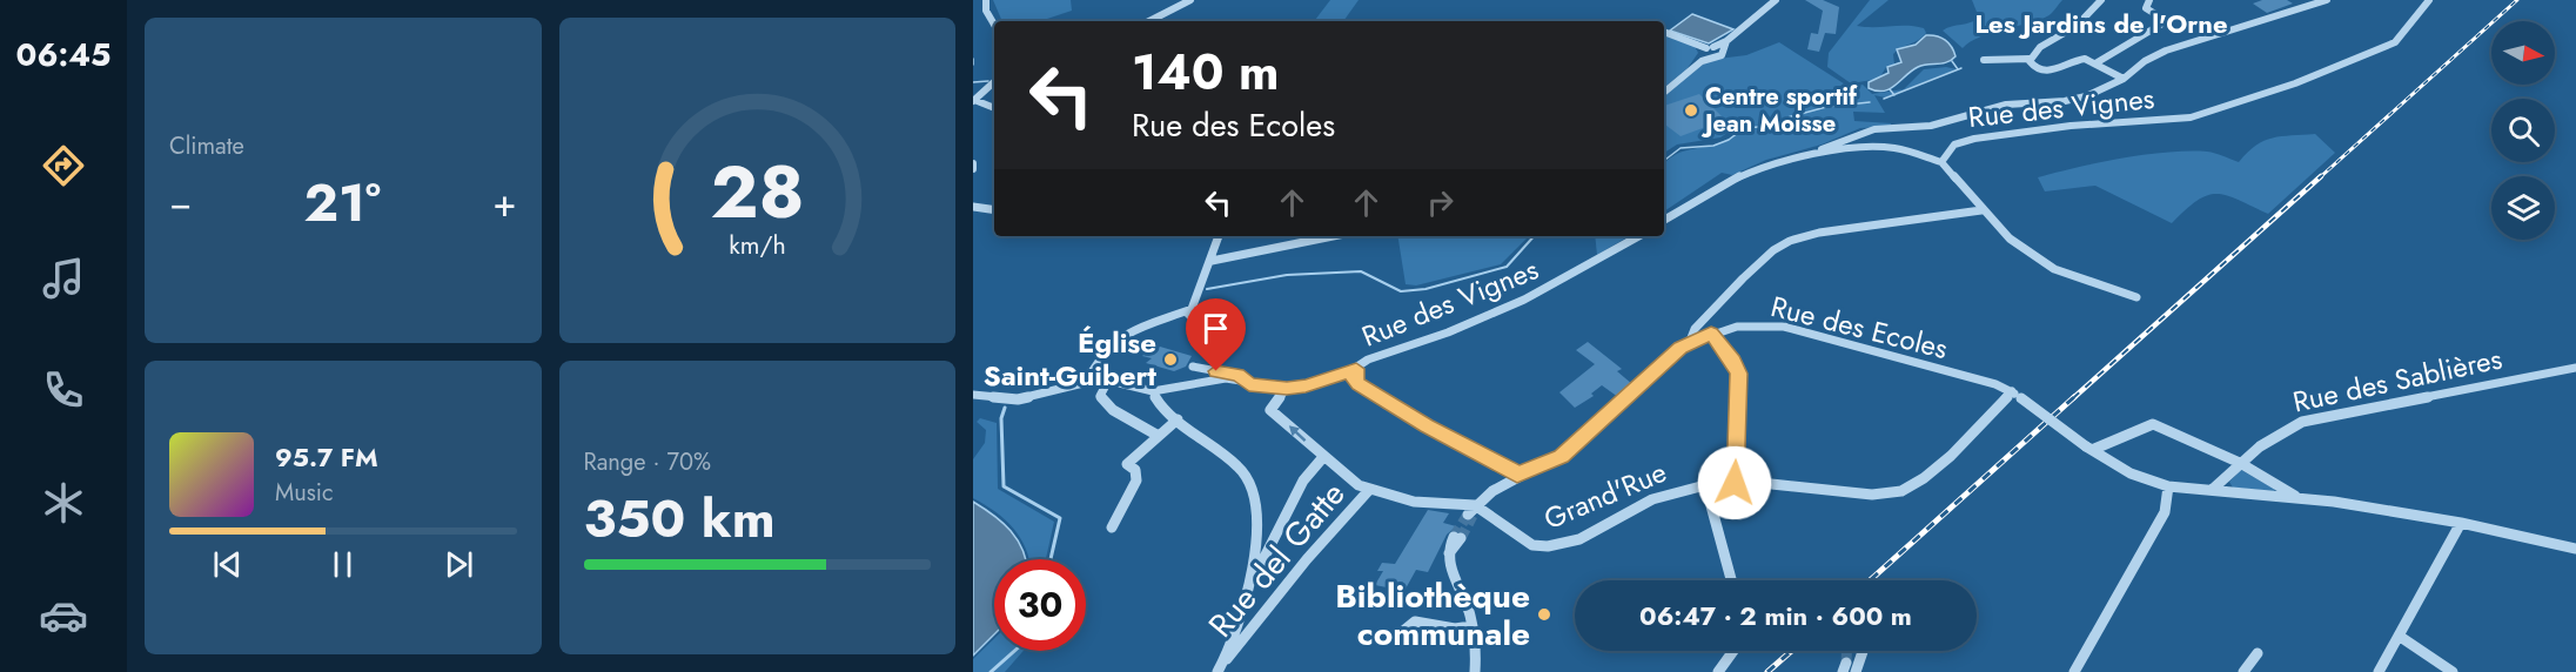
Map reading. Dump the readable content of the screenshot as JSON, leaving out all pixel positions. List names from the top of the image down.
{
  "streets": {
    "street": [
      "Rue des Vignes",
      "Rue des Ecoles",
      "Rue des Sablières",
      "Grand'Rue",
      "Rue del Gatte"
    ]
  },
  "crossings": [
    ["Rue des Ecoles", "Rue des Sablières"],
    ["Rue des Ecoles", "Grand'Rue"]
  ],
  "districts": ["Les Jardins de l'Orne"],
  "places": ["Centre sportif Jean Moisse", "Église Saint-Guibert", "Bibliothèque communale"],
  "north": "right",
  "page": {
    "tabs": "06:45",
    "tile": [
      "Climate",
      ["Range · 70%", "350 km"]
    ],
    "turn": ["140 m", "Rue des Ecoles"],
    "heat": ["−", "21°", "+"],
    "song": ["95.7 FM", "Music"],
    "limit": "30",
    "trip": "06:47 · 2 min · 600 m",
    "gauge": ["28", "km/h"]
  }
}
